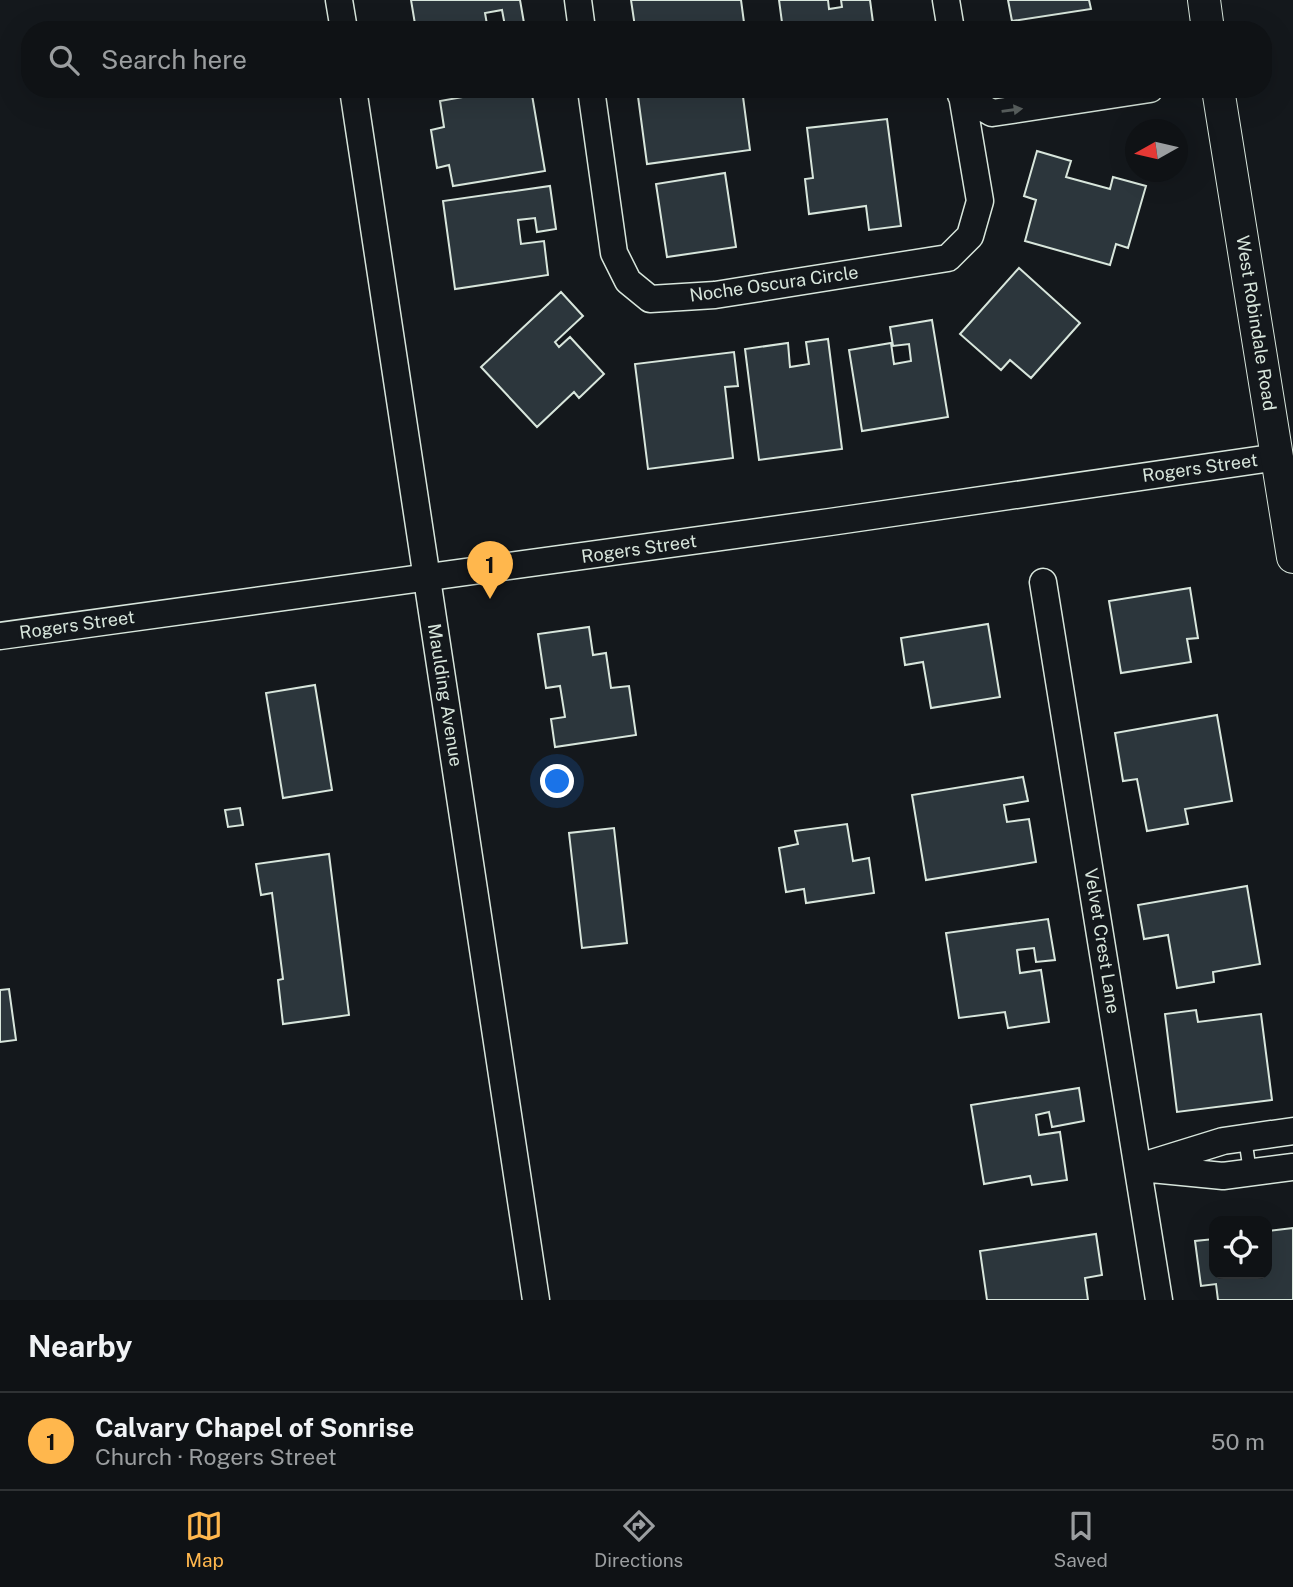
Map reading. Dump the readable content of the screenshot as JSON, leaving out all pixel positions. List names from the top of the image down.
{
  "streets": {
    "street": [
      "Noche Oscura Circle",
      "West Robindale Road",
      "Rogers Street",
      "Maulding Avenue",
      "Velvet Crest Lane"
    ]
  },
  "crossings": [
    ["West Robindale Road", "Rogers Street"],
    ["Rogers Street", "Maulding Avenue"]
  ],
  "north": "left",
  "page": {
    "search": "Search here",
    "pins": "1",
    "heading": "Nearby",
    "list": [
      {
        "mark": "1",
        "name": "Calvary Chapel of Sonrise",
        "note": "Church · Rogers Street",
        "value": "50 m"
      }
    ],
    "nav": ["Map", "Directions", "Saved"]
  }
}
